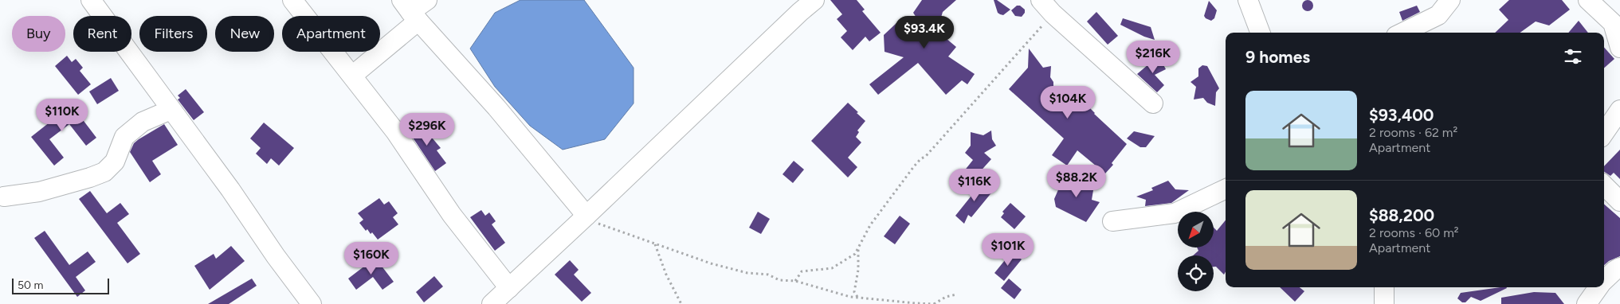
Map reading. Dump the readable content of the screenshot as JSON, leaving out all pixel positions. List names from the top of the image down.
{
  "scale_bar": "50 m",
  "north": "bottom left",
  "page": {
    "price": [
      "$93.4K",
      "$216K",
      "$104K",
      "$110K",
      "$296K",
      "$88.2K",
      "$116K",
      "$101K",
      "$160K"
    ],
    "chip": [
      "Buy",
      "Rent",
      "Filters",
      "New",
      "Apartment"
    ],
    "heading": "9 homes",
    "list": [
      {
        "name": "$93,400",
        "note": "2 rooms · 62 m² · Apartment"
      },
      {
        "name": "$88,200",
        "note": "2 rooms · 60 m² · Apartment"
      }
    ],
    "scale": "50 m"
  }
}
